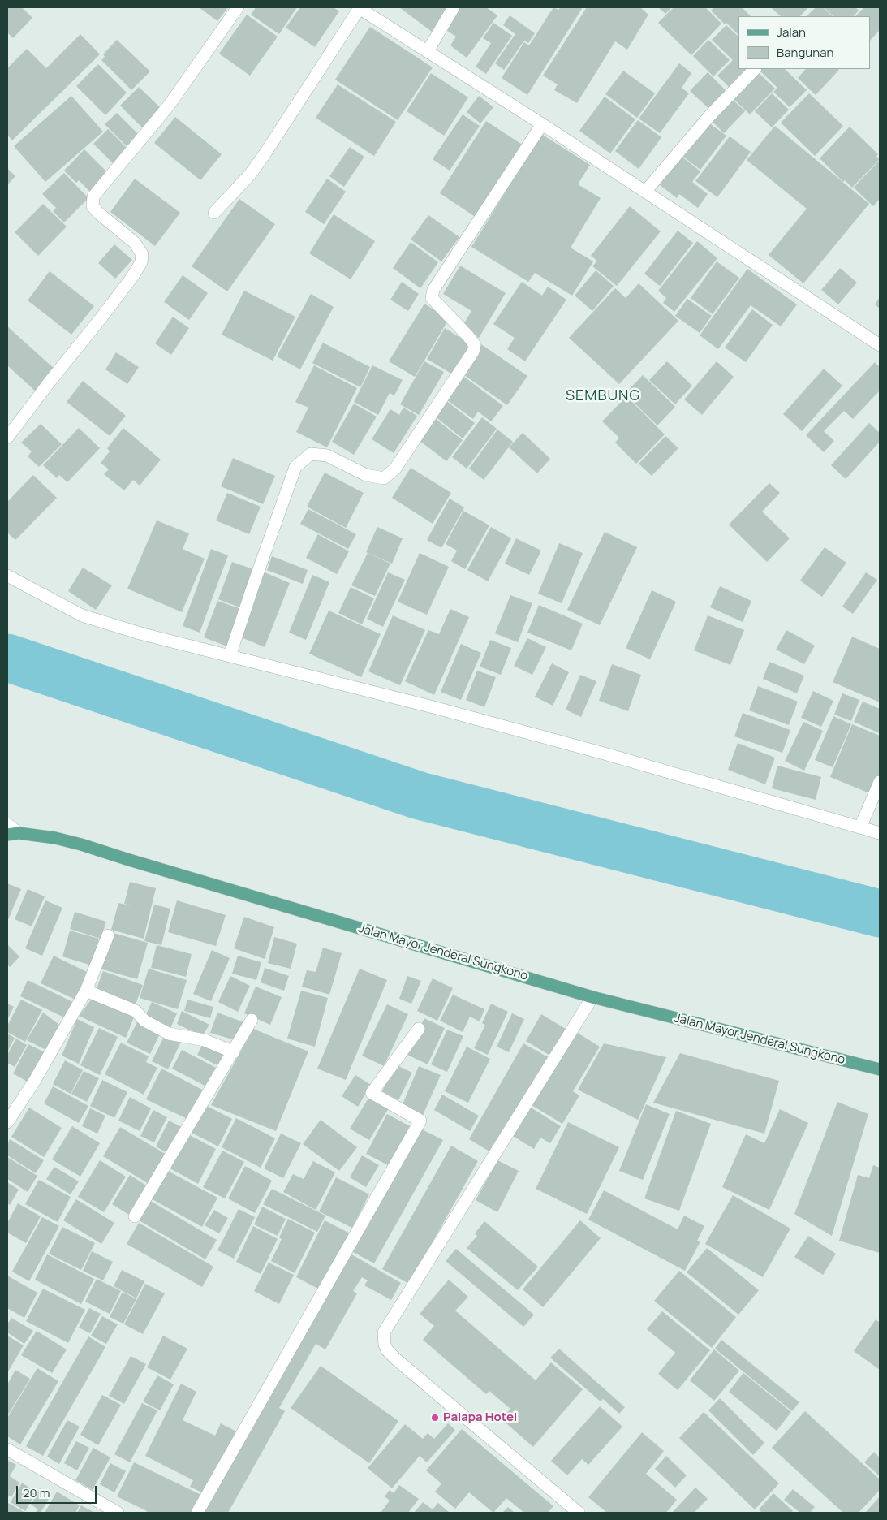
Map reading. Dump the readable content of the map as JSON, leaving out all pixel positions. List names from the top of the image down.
{
  "streets": {
    "main road": ["Jalan Mayor Jenderal Sungkono"]
  },
  "districts": ["SEMBUNG"],
  "places": ["Palapa Hotel"],
  "legend": ["Jalan", "Bangunan"],
  "scale_bar": "20 m"
}
